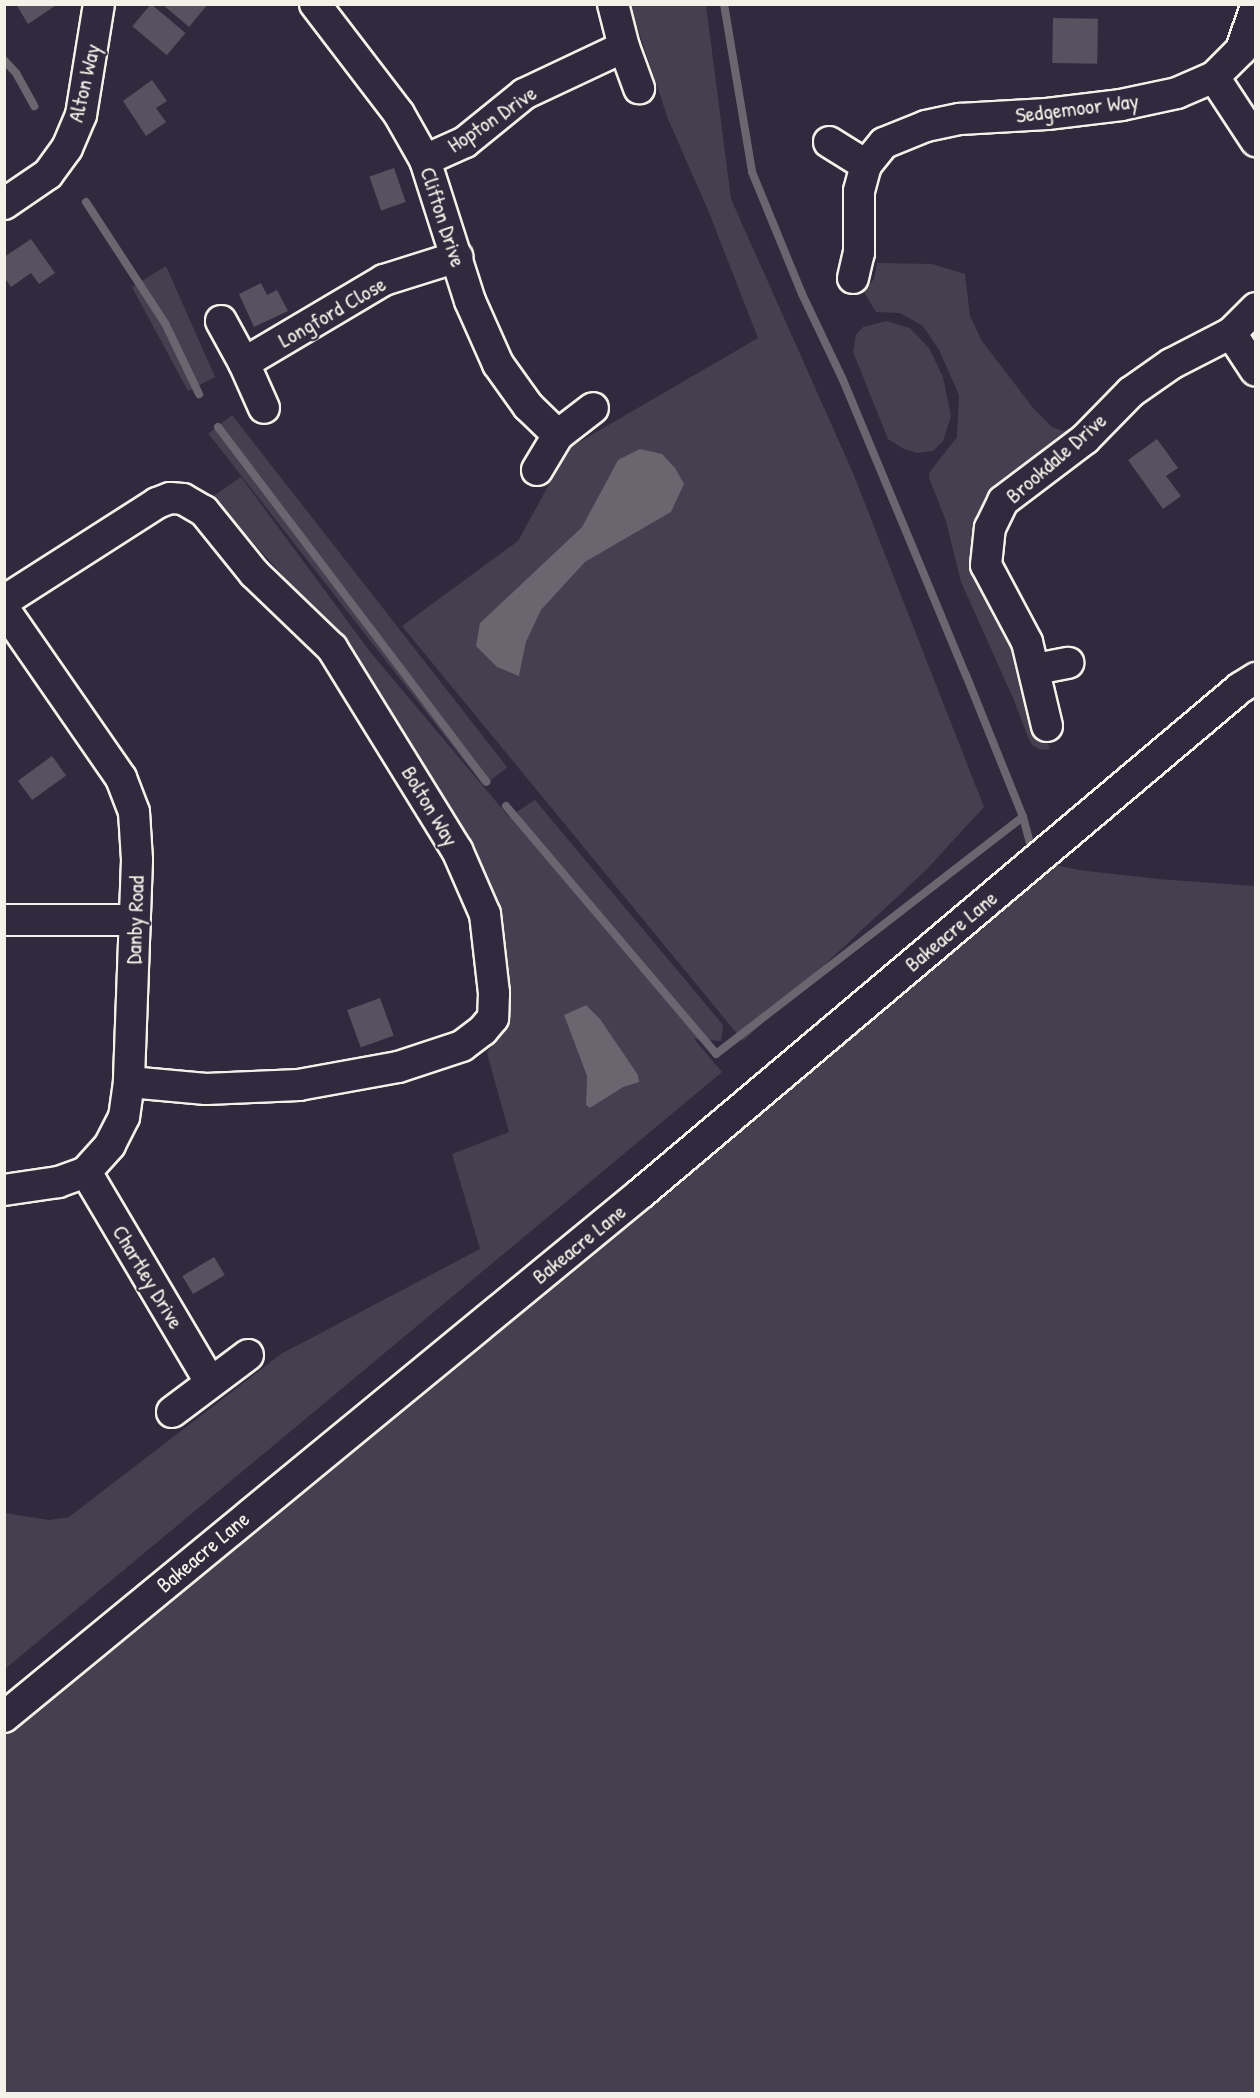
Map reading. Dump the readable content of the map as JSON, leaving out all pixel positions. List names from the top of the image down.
{
  "streets": {
    "street": [
      "Alton Way",
      "Sedgemoor Way",
      "Hopton Drive",
      "Clifton Drive",
      "Longford Close",
      "Brookdale Drive",
      "Bolton Way",
      "Danby Road",
      "Bakeacre Lane",
      "Chartley Drive"
    ]
  },
  "crossings": [
    ["Hopton Drive", "Clifton Drive"],
    ["Clifton Drive", "Longford Close"],
    ["Bolton Way", "Danby Road"],
    ["Danby Road", "Chartley Drive"]
  ]
}
